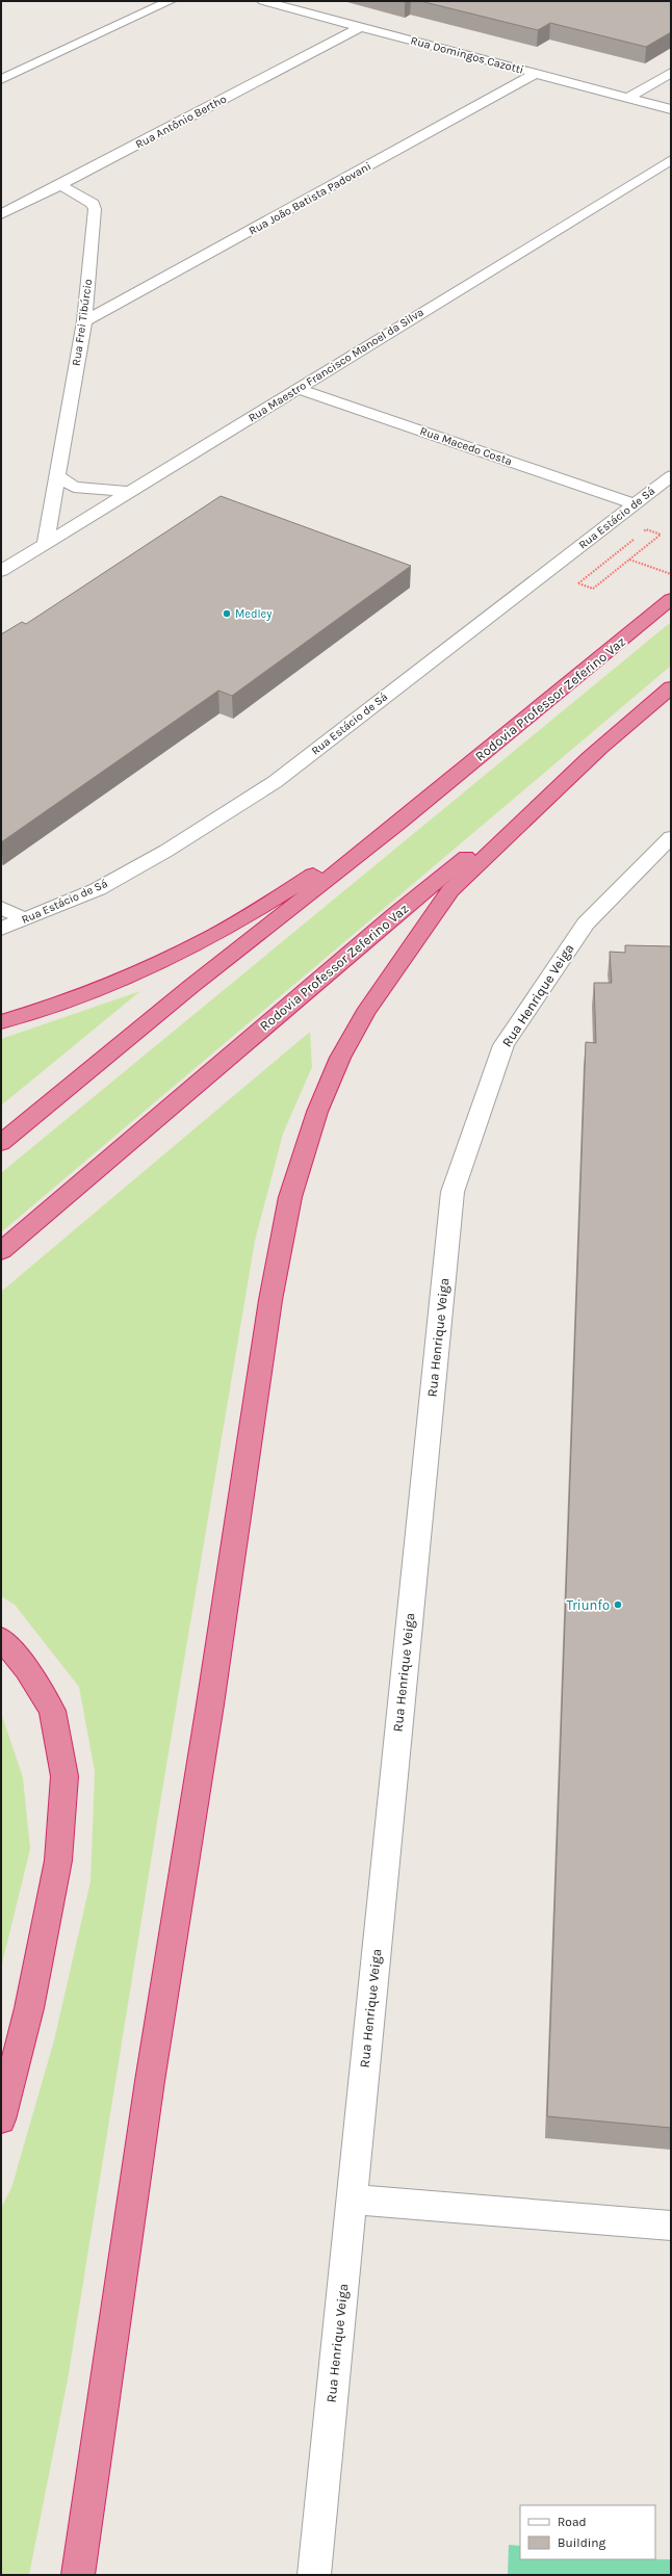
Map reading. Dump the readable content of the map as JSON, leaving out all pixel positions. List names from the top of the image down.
{
  "streets": {
    "highway": ["Rodovia Professor Zeferino Vaz"],
    "street": [
      "Rua Domingos Cazotti",
      "Rua Antônio Bertho",
      "Rua João Batista Padovani",
      "Rua Frei Tibúrcio",
      "Rua Maestro Francisco Manoel da Silva",
      "Rua Macedo Costa",
      "Rua Estácio de Sá",
      "Rua Henrique Veiga"
    ]
  },
  "crossings": [
    ["Rua Domingos Cazotti", "Rua Antônio Bertho"],
    ["Rua Domingos Cazotti", "Rua João Batista Padovani"],
    ["Rua Antônio Bertho", "Rua Frei Tibúrcio"],
    ["Rua João Batista Padovani", "Rua Frei Tibúrcio"],
    ["Rua Frei Tibúrcio", "Rua Maestro Francisco Manoel da Silva"],
    ["Rua Maestro Francisco Manoel da Silva", "Rua Macedo Costa"],
    ["Rua Macedo Costa", "Rua Estácio de Sá"]
  ],
  "places": ["Medley", "Triunfo"],
  "legend": ["Road", "Building"]
}
